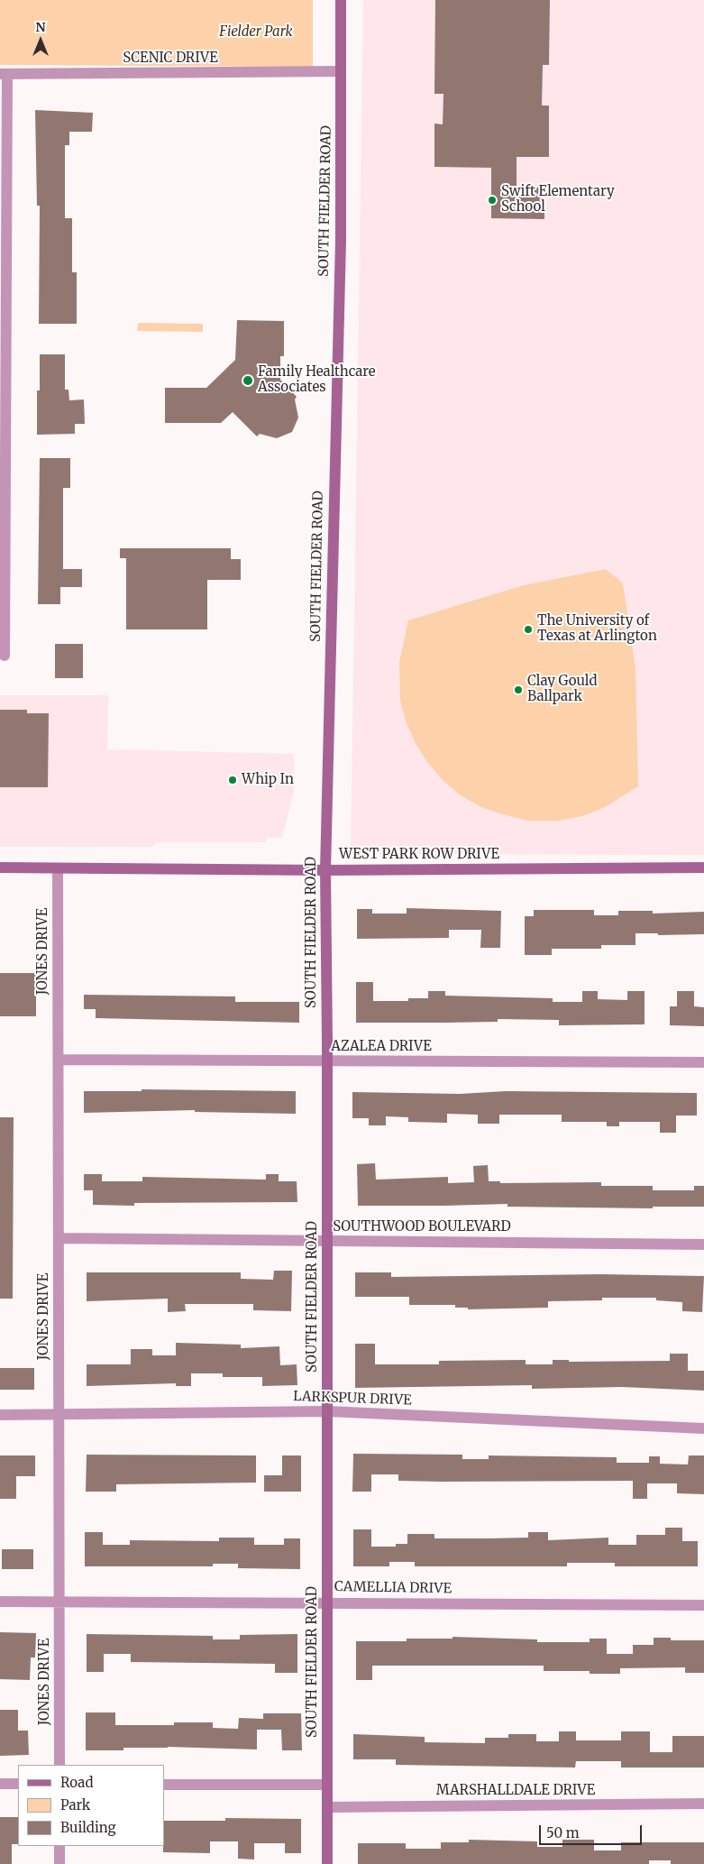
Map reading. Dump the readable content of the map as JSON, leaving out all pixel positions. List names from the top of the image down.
{
  "streets": {
    "main road": ["SOUTH FIELDER ROAD", "WEST PARK ROW DRIVE"],
    "street": [
      "SCENIC DRIVE",
      "JONES DRIVE",
      "AZALEA DRIVE",
      "SOUTHWOOD BOULEVARD",
      "LARKSPUR DRIVE",
      "CAMELLIA DRIVE",
      "MARSHALLDALE DRIVE"
    ]
  },
  "crossings": [
    ["SCENIC DRIVE", "SOUTH FIELDER ROAD"],
    ["SOUTH FIELDER ROAD", "WEST PARK ROW DRIVE"],
    ["SOUTH FIELDER ROAD", "AZALEA DRIVE"],
    ["SOUTH FIELDER ROAD", "SOUTHWOOD BOULEVARD"],
    ["SOUTH FIELDER ROAD", "LARKSPUR DRIVE"],
    ["SOUTH FIELDER ROAD", "CAMELLIA DRIVE"],
    ["SOUTH FIELDER ROAD", "MARSHALLDALE DRIVE"],
    ["WEST PARK ROW DRIVE", "JONES DRIVE"],
    ["JONES DRIVE", "AZALEA DRIVE"],
    ["JONES DRIVE", "SOUTHWOOD BOULEVARD"],
    ["JONES DRIVE", "LARKSPUR DRIVE"],
    ["JONES DRIVE", "CAMELLIA DRIVE"]
  ],
  "parks": ["Fielder Park"],
  "places": [
    "Swift Elementary School",
    "Family Healthcare Associates",
    "The University of Texas at Arlington",
    "Clay Gould Ballpark",
    "Whip In"
  ],
  "legend": ["Road", "Park", "Building"],
  "scale_bar": "50 m",
  "north": "top"
}
